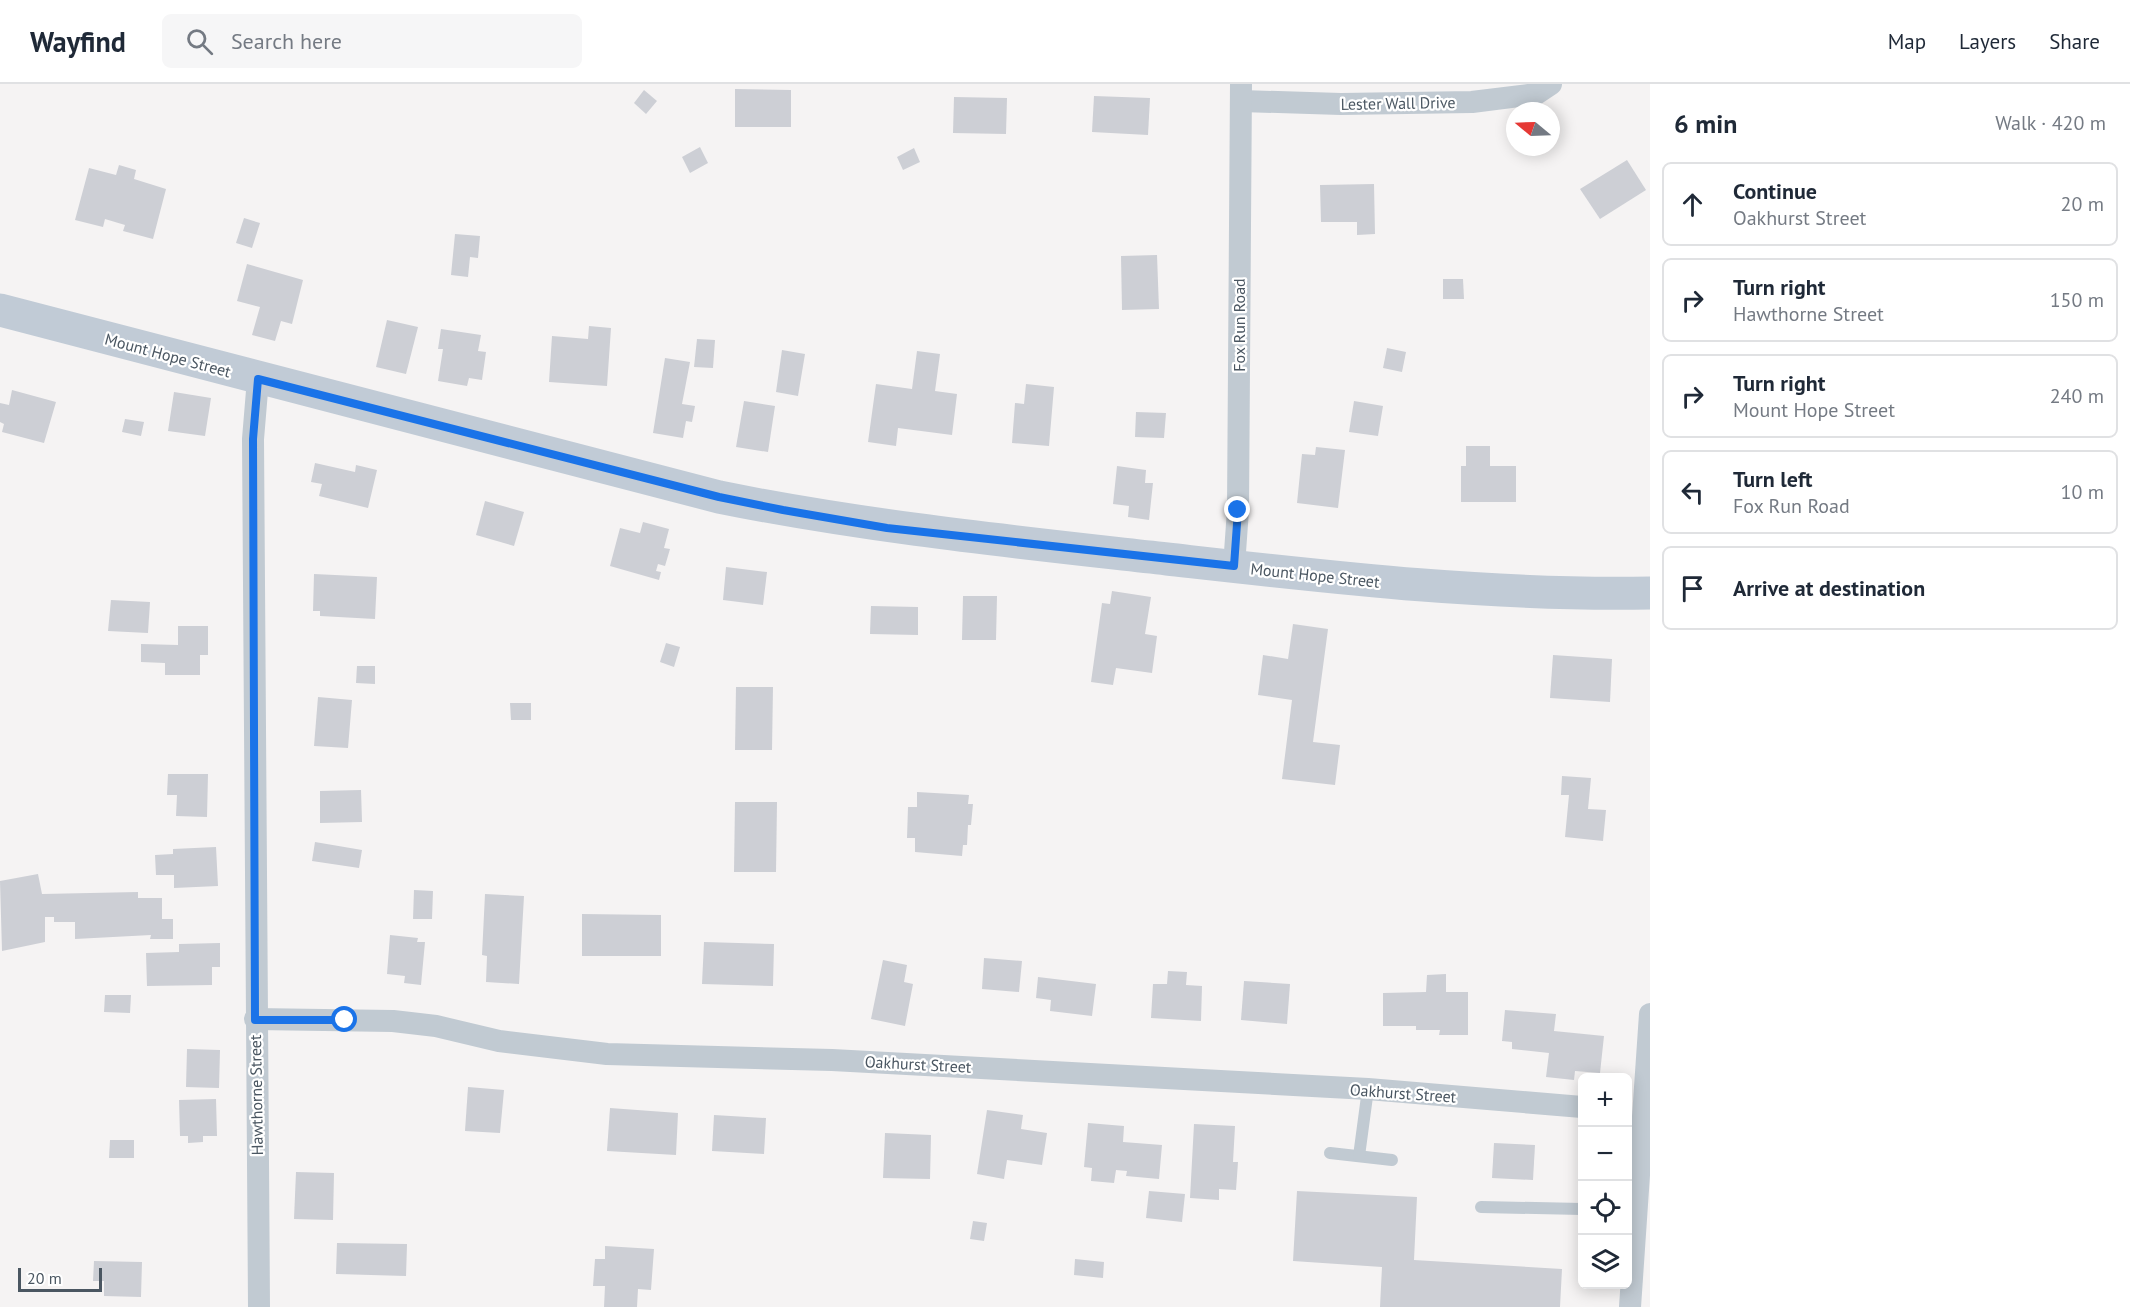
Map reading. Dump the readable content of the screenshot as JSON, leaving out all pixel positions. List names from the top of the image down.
{
  "streets": {
    "street": [
      "Lester Wall Drive",
      "Fox Run Road",
      "Mount Hope Street",
      "Oakhurst Street",
      "Hawthorne Street"
    ]
  },
  "crossings": [
    ["Lester Wall Drive", "Fox Run Road"],
    ["Fox Run Road", "Mount Hope Street"],
    ["Mount Hope Street", "Hawthorne Street"],
    ["Oakhurst Street", "Hawthorne Street"]
  ],
  "scale_bar": "20 m",
  "north": "left",
  "page": {
    "header": "Wayfind",
    "search": "Search here",
    "nav": ["Map", "Layers", "Share"],
    "heading": ["6 min", "Walk · 420 m"],
    "list": [
      ["Continue", "Oakhurst Street", "20 m"],
      ["Turn right", "Hawthorne Street", "150 m"],
      ["Turn right", "Mount Hope Street", "240 m"],
      ["Turn left", "Fox Run Road", "10 m"],
      "Arrive at destination"
    ],
    "map_buttons": ["+", "−"],
    "scale": "20 m"
  }
}
